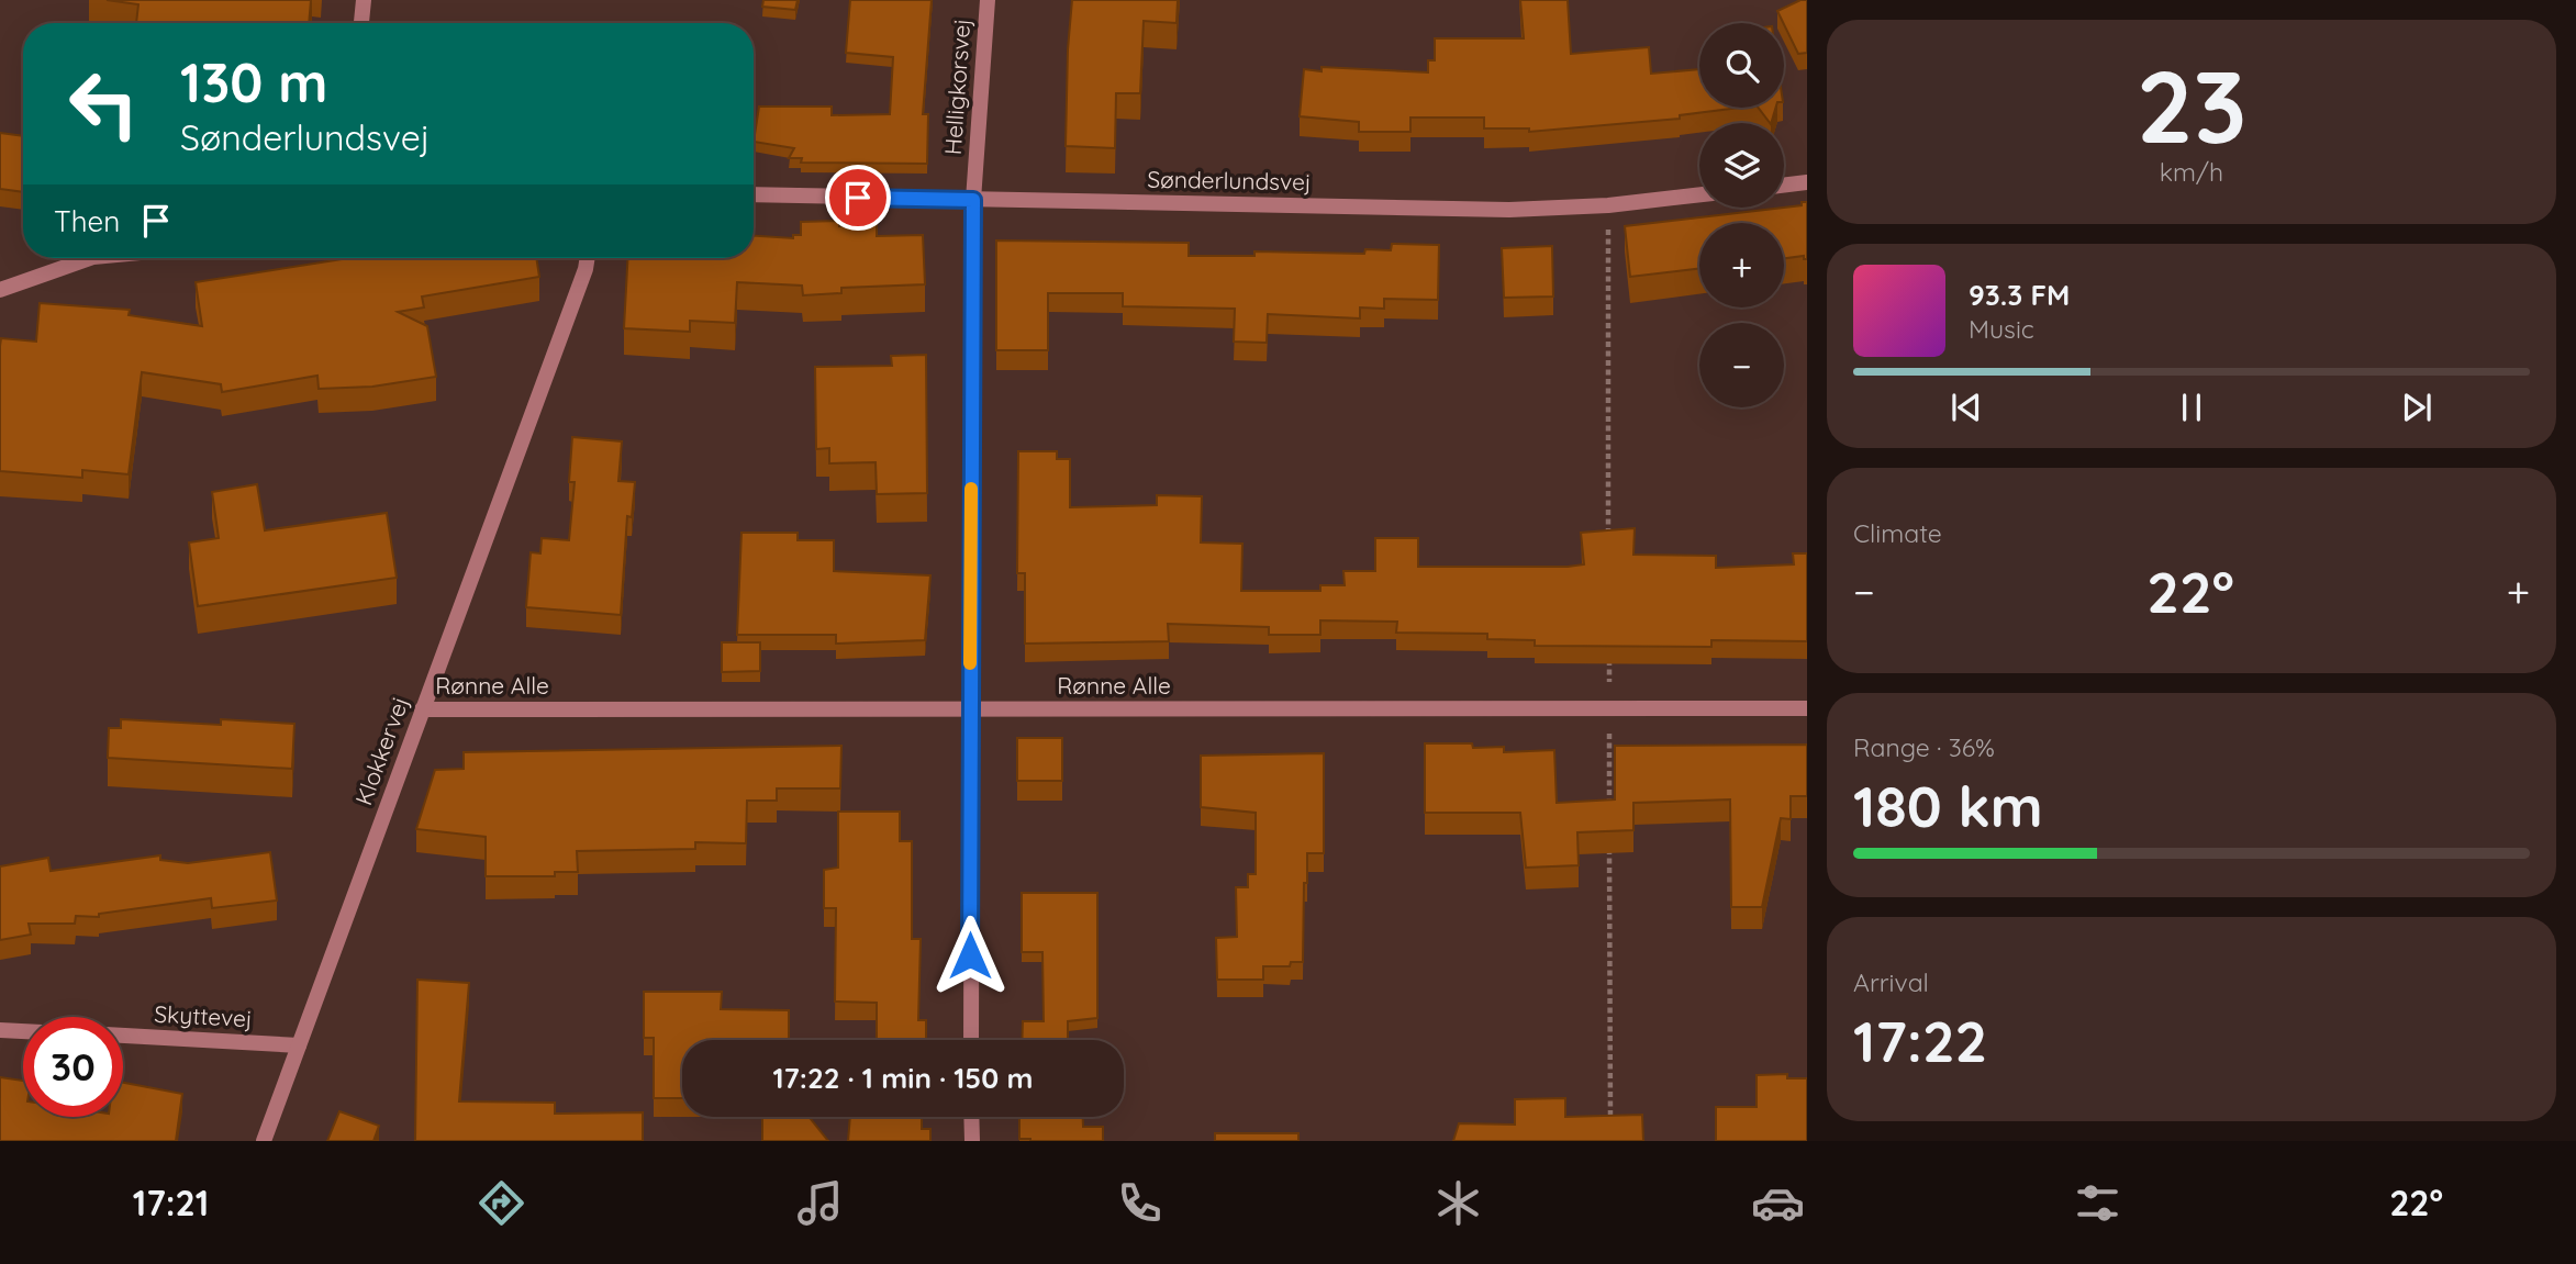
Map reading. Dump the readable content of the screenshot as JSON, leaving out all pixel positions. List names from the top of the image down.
{
  "streets": {
    "street": [
      "Helligkorsvej",
      "Sønderlundsvej",
      "Rønne Alle",
      "Klokkervej",
      "Skyttevej"
    ]
  },
  "crossings": [
    ["Helligkorsvej", "Sønderlundsvej"],
    ["Helligkorsvej", "Rønne Alle"],
    ["Rønne Alle", "Klokkervej"],
    ["Klokkervej", "Skyttevej"]
  ],
  "page": {
    "tile": [
      ["23", "km/h"],
      "Climate",
      ["Range · 36%", "180 km"],
      ["Arrival", "17:22"]
    ],
    "map_buttons": ["+", "−"],
    "turn": ["130 m", "Sønderlundsvej"],
    "then": "Then",
    "song": ["93.3 FM", "Music"],
    "heat": ["−", "22°", "+"],
    "limit": "30",
    "trip": "17:22 · 1 min · 150 m",
    "tabs": ["17:21", "22°"]
  }
}
